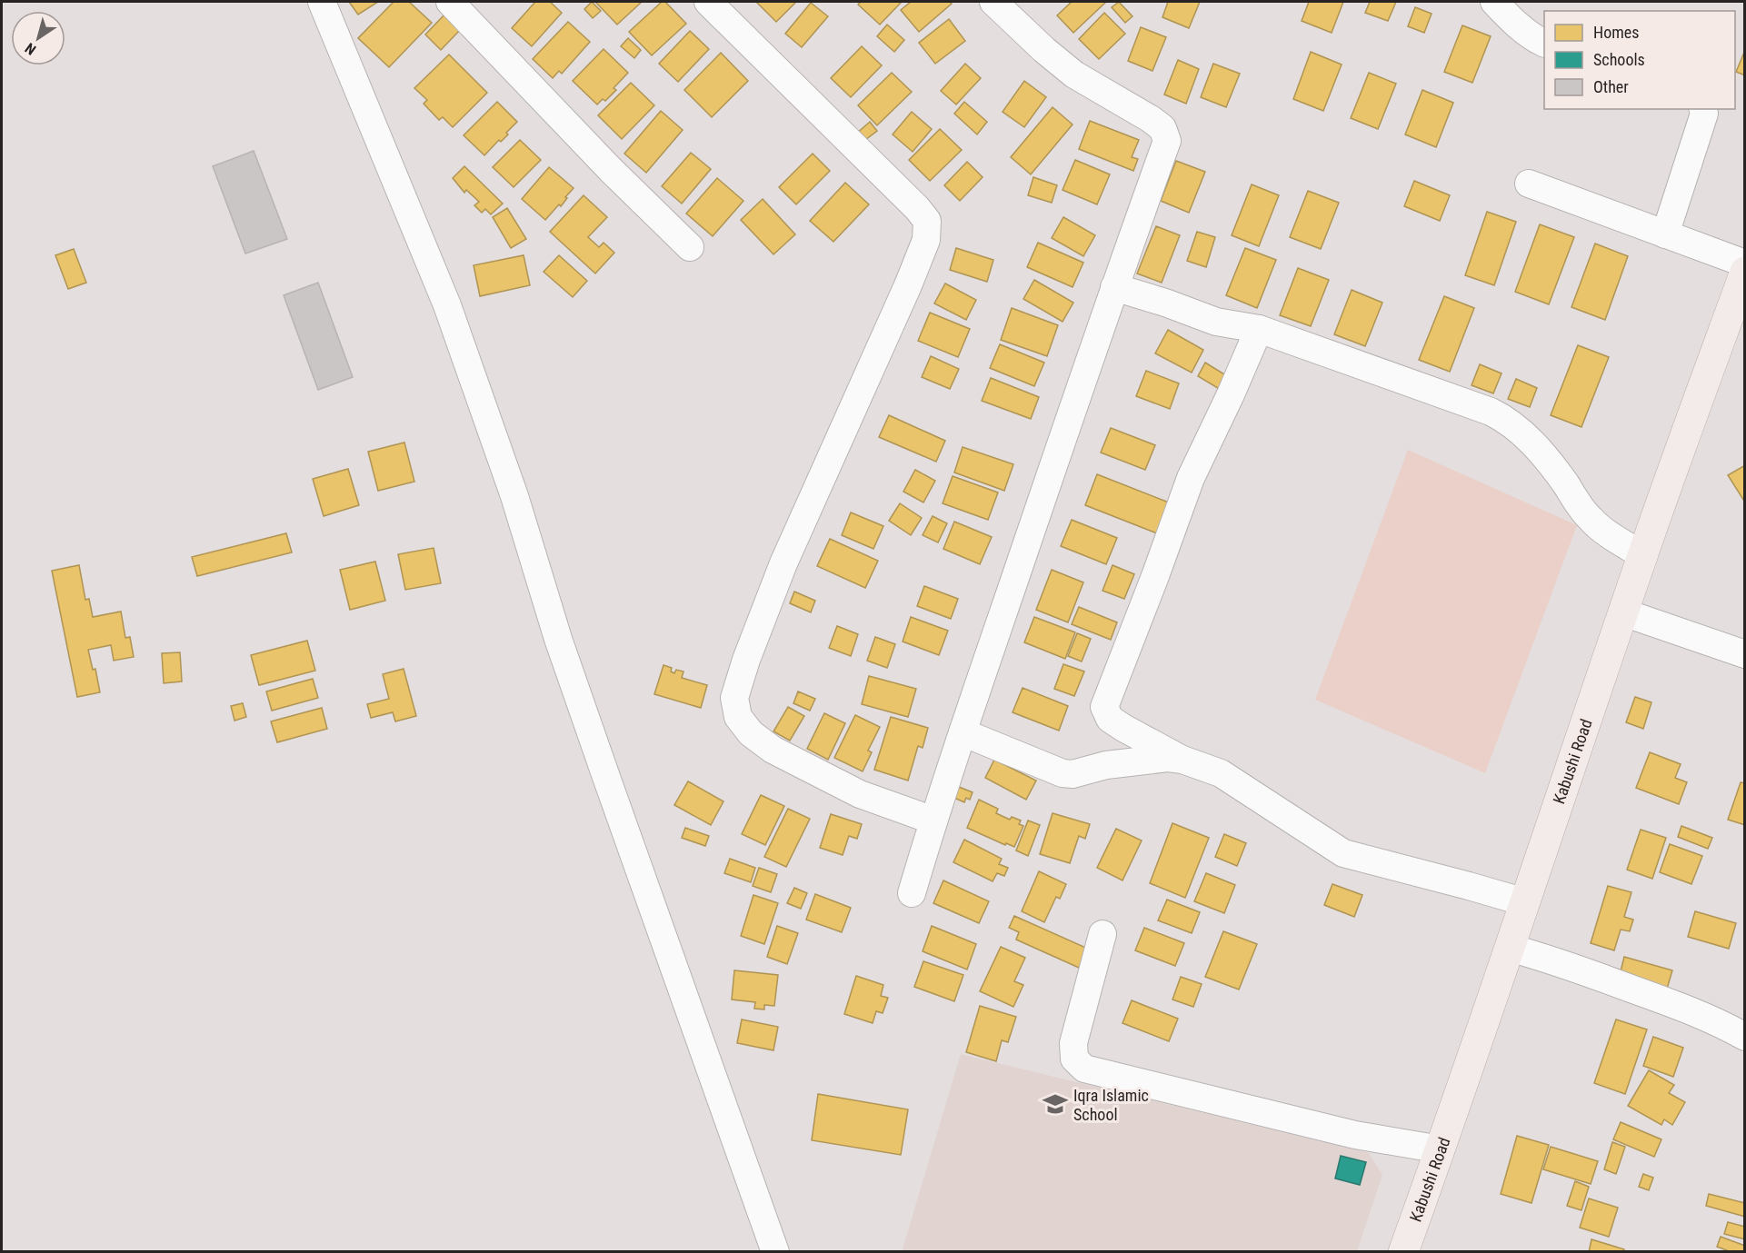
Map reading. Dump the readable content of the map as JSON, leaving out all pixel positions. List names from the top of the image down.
{
  "streets": {
    "main road": ["Kabushi Road"]
  },
  "places": {
    "school or university": ["Iqra Islamic School"]
  },
  "legend": ["Homes", "Schools", "Other"],
  "north": "bottom left"
}
